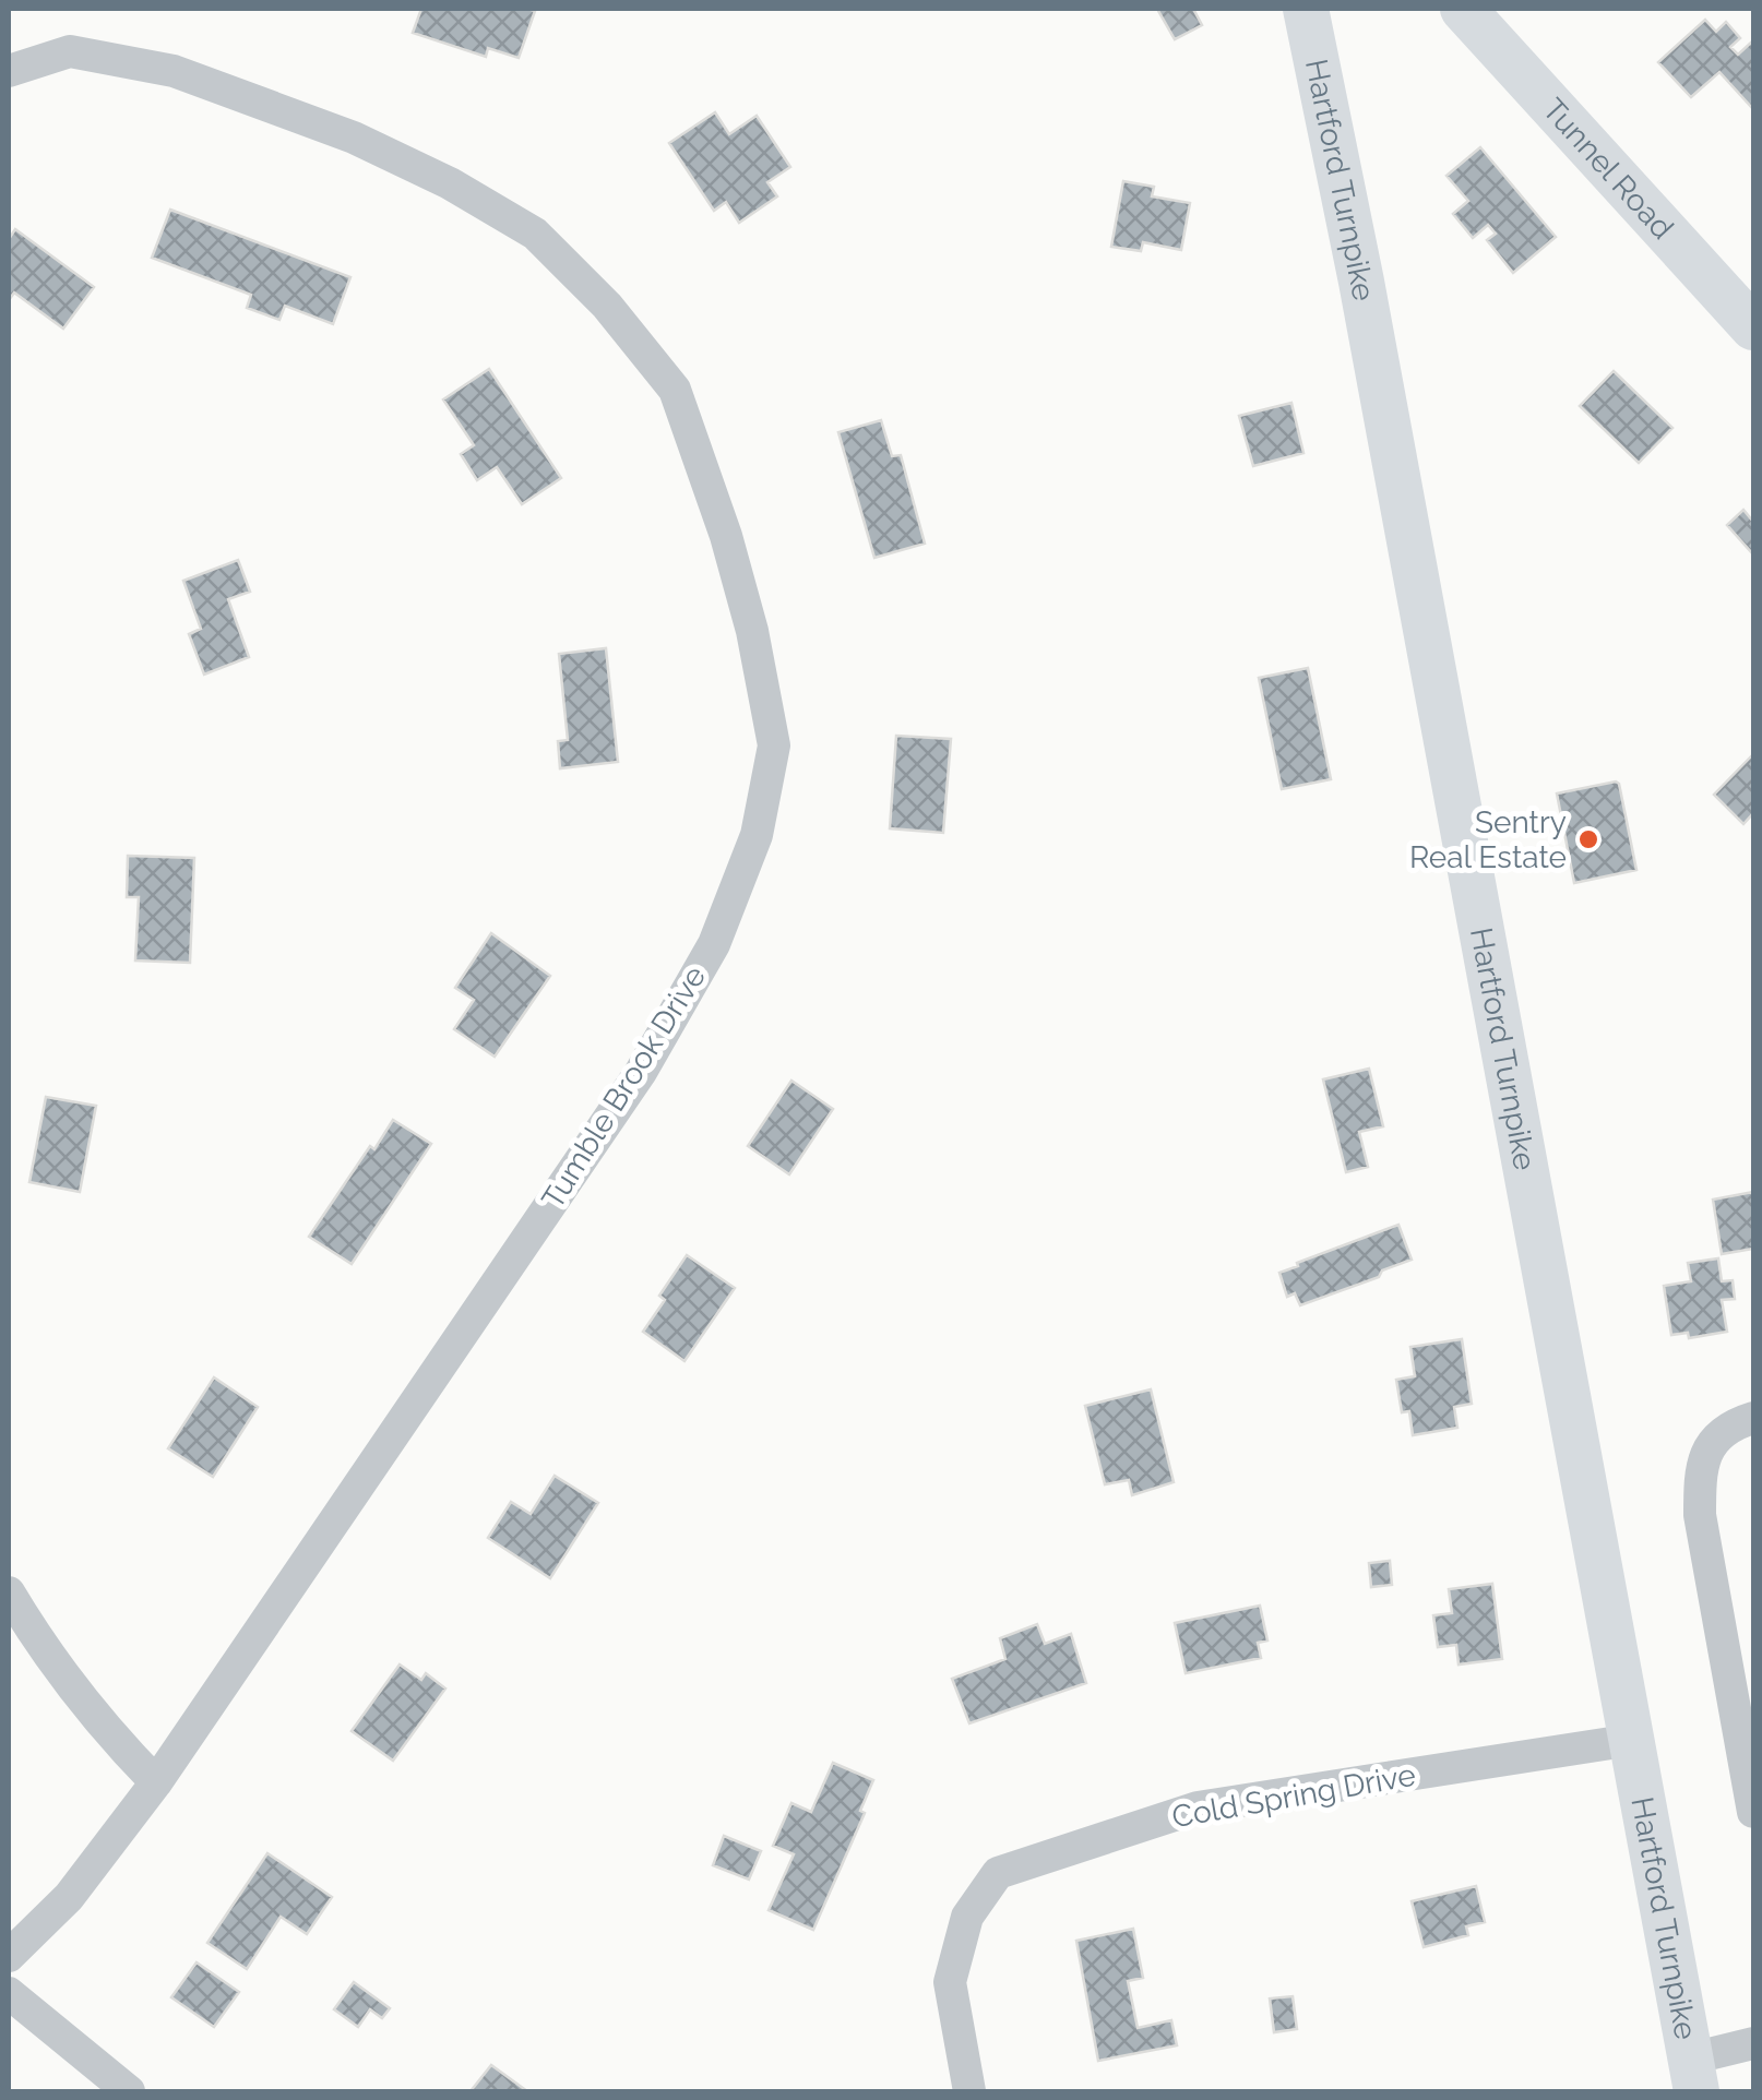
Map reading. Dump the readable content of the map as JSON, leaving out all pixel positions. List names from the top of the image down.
{
  "streets": {
    "main road": ["Tunnel Road", "Hartford Turnpike"],
    "street": ["Tumble Brook Drive", "Cold Spring Drive"]
  },
  "crossings": [
    ["Hartford Turnpike", "Cold Spring Drive"]
  ],
  "places": ["Sentry Real Estate"]
}
